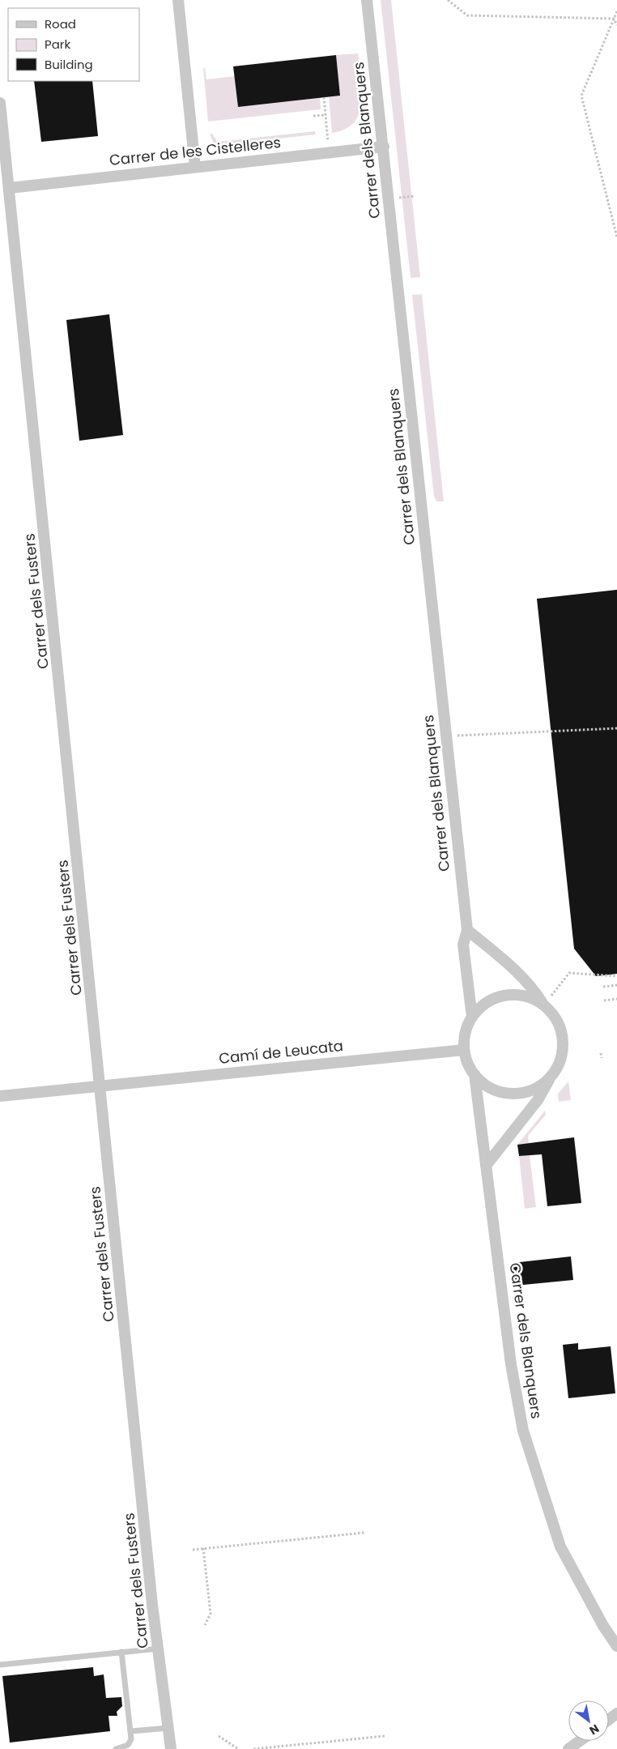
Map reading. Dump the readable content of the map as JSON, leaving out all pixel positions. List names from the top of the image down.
{
  "streets": {
    "street": [
      "Carrer dels Blanquers",
      "Carrer de les Cistelleres",
      "Carrer dels Fusters",
      "Camí de Leucata"
    ]
  },
  "crossings": [
    ["Carrer dels Blanquers", "Carrer de les Cistelleres"],
    ["Carrer dels Blanquers", "Camí de Leucata"],
    ["Carrer de les Cistelleres", "Carrer dels Fusters"],
    ["Carrer dels Fusters", "Camí de Leucata"]
  ],
  "legend": ["Road", "Park", "Building"],
  "north": "bottom right"
}
